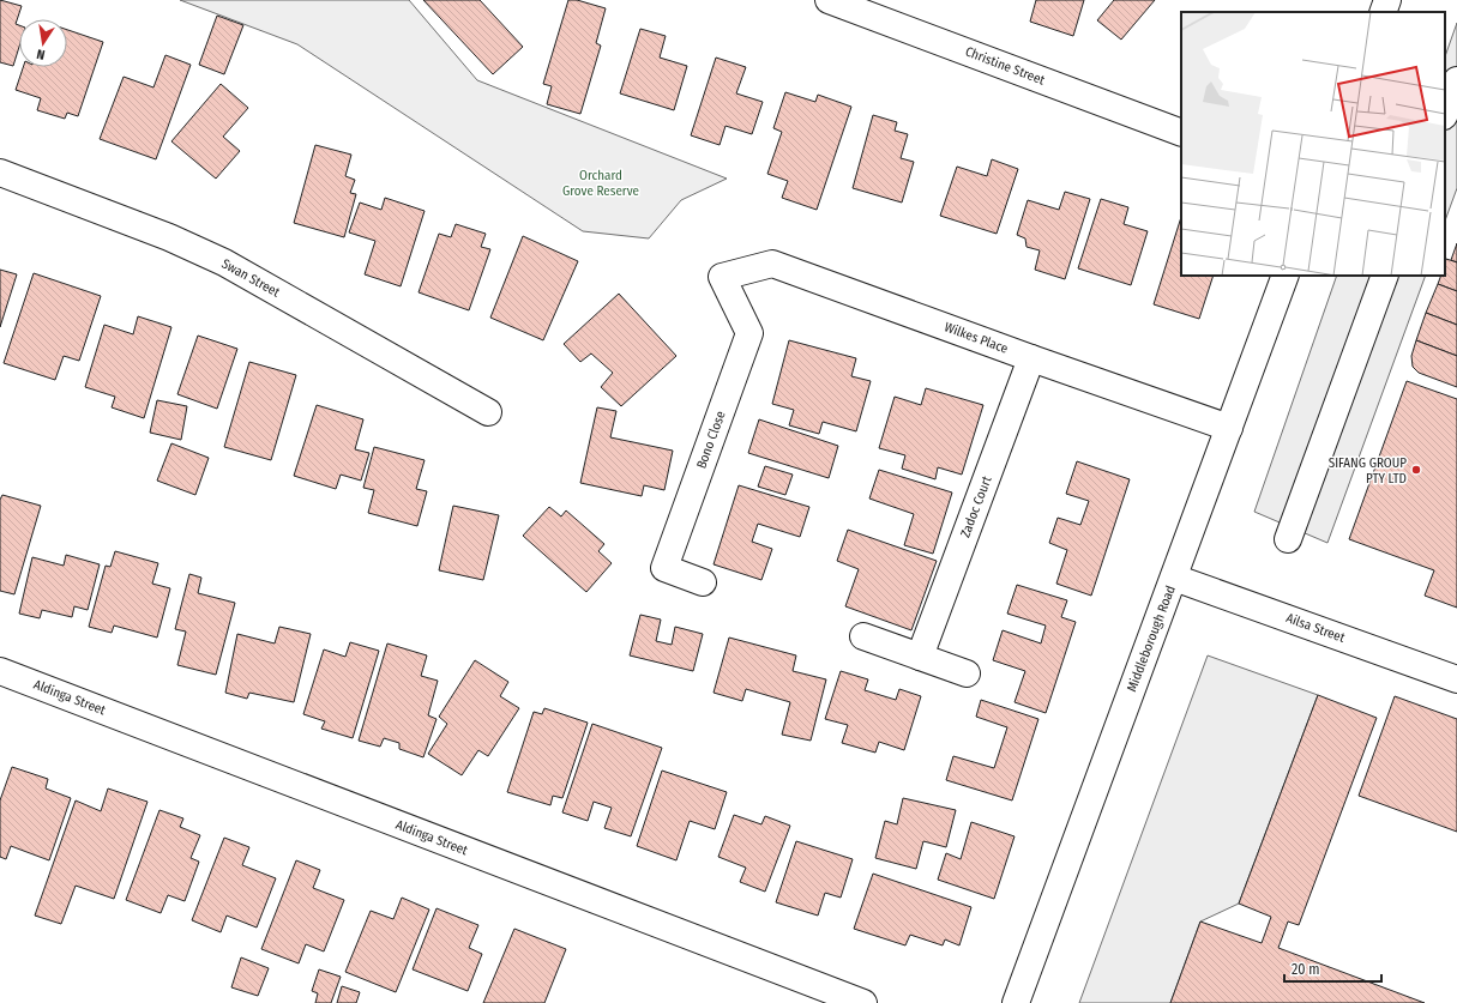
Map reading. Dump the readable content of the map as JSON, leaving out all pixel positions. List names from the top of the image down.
{
  "streets": {
    "street": [
      "Christine Street",
      "Swan Street",
      "Wilkes Place",
      "Bono Close",
      "Zadoc Court",
      "Ailsa Street",
      "Middleborough Road",
      "Aldinga Street"
    ]
  },
  "crossings": [
    ["Wilkes Place", "Bono Close"],
    ["Wilkes Place", "Zadoc Court"],
    ["Wilkes Place", "Middleborough Road"],
    ["Ailsa Street", "Middleborough Road"]
  ],
  "parks": ["Orchard Grove Reserve"],
  "places": ["SIFANG GROUP PTY LTD"],
  "scale_bar": "20 m",
  "north": "bottom"
}
